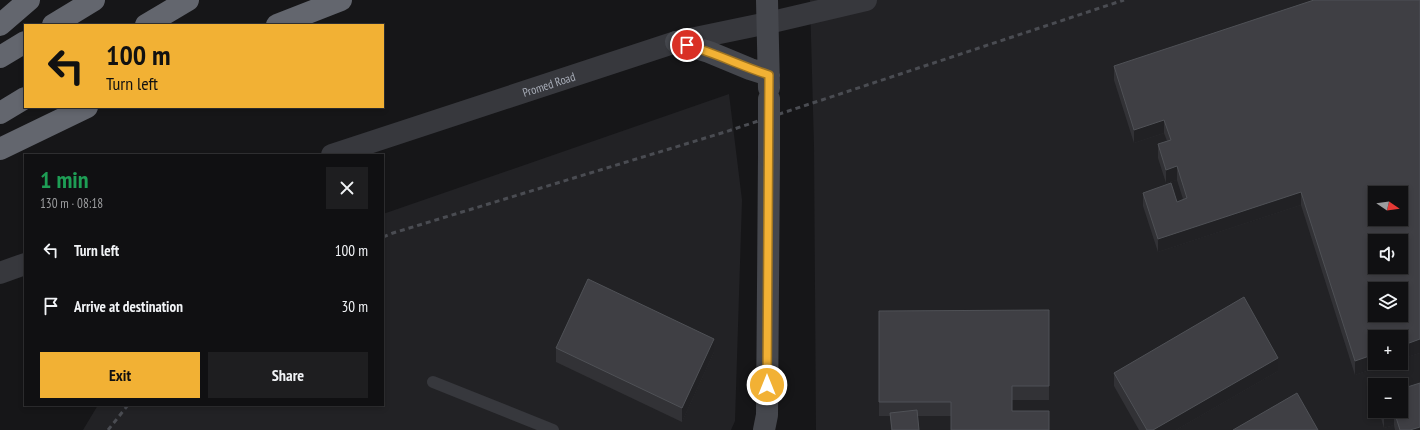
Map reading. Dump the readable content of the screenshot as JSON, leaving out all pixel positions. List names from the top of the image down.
{
  "streets": {
    "street": ["Promed Road"]
  },
  "north": "right",
  "page": {
    "turn": ["100 m", "Turn left"],
    "heading": ["1 min", "130 m · 08:18"],
    "map_buttons": ["+", "−"],
    "list": [
      {
        "name": "Turn left",
        "value": "100 m"
      },
      {
        "name": "Arrive at destination",
        "value": "30 m"
      }
    ],
    "buttons": ["Exit", "Share"]
  }
}
